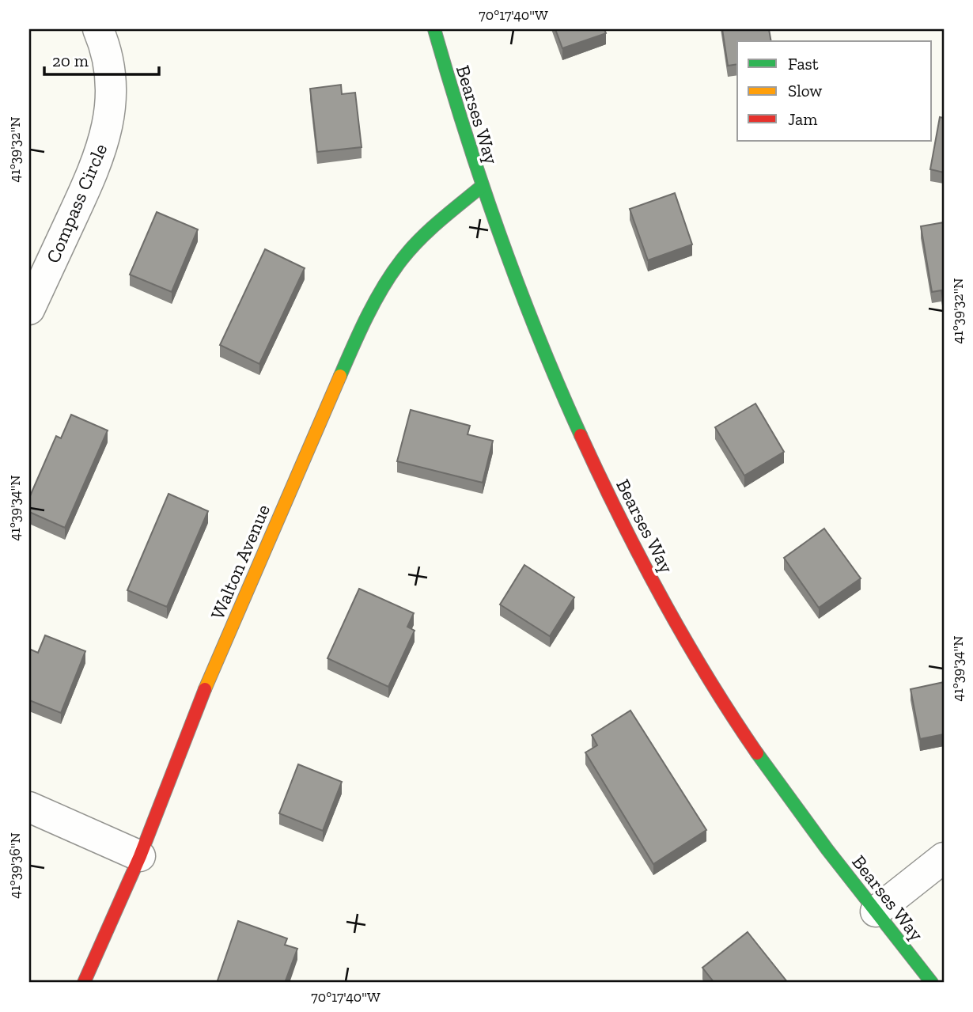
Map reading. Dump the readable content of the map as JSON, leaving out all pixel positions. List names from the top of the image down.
{
  "streets": {
    "main road": ["Bearses Way", "Walton Avenue"],
    "street": ["Compass Circle"]
  },
  "crossings": [
    ["Bearses Way", "Walton Avenue"]
  ],
  "legend": ["Fast", "Slow", "Jam"],
  "scale_bar": "20 m",
  "coordinates": [
    "70°17'40\"W",
    "41°39'32\"N",
    "41°39'34\"N",
    "41°39'36\"N"
  ]
}
